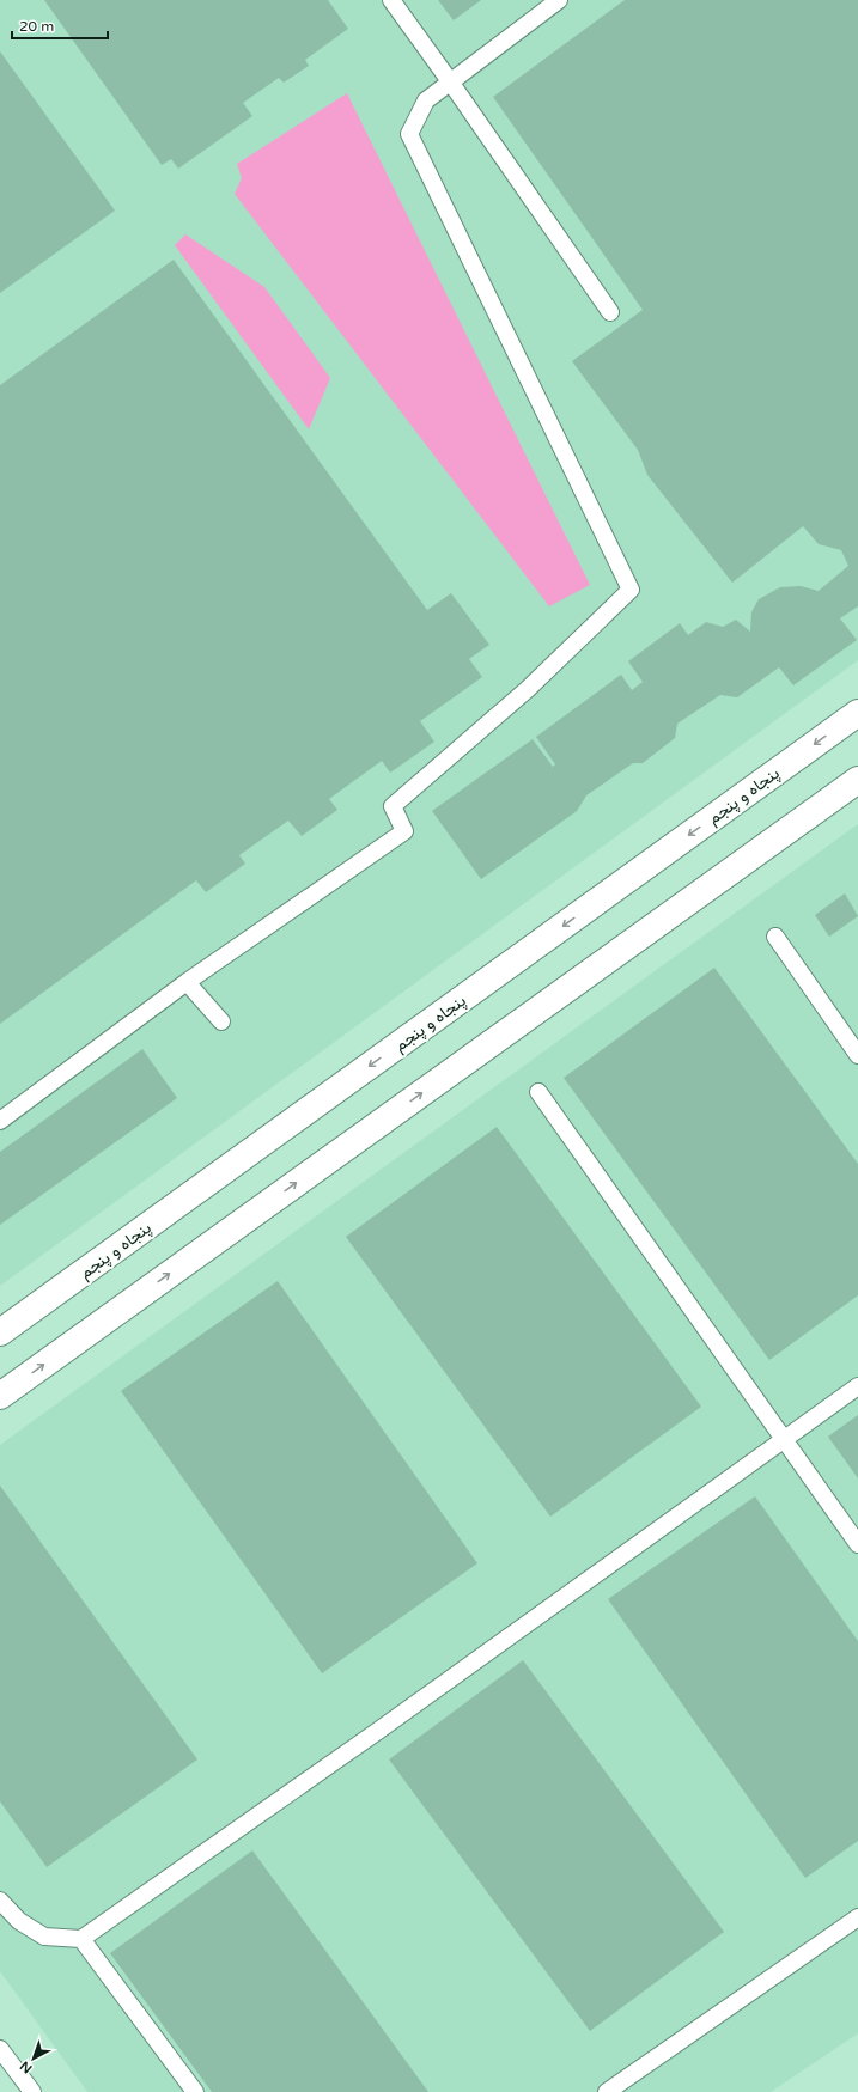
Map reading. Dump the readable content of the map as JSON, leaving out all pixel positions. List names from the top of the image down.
{
  "streets": {
    "main road": ["پنجاه و پنجم"]
  },
  "scale_bar": "20 m",
  "north": "bottom left"
}
